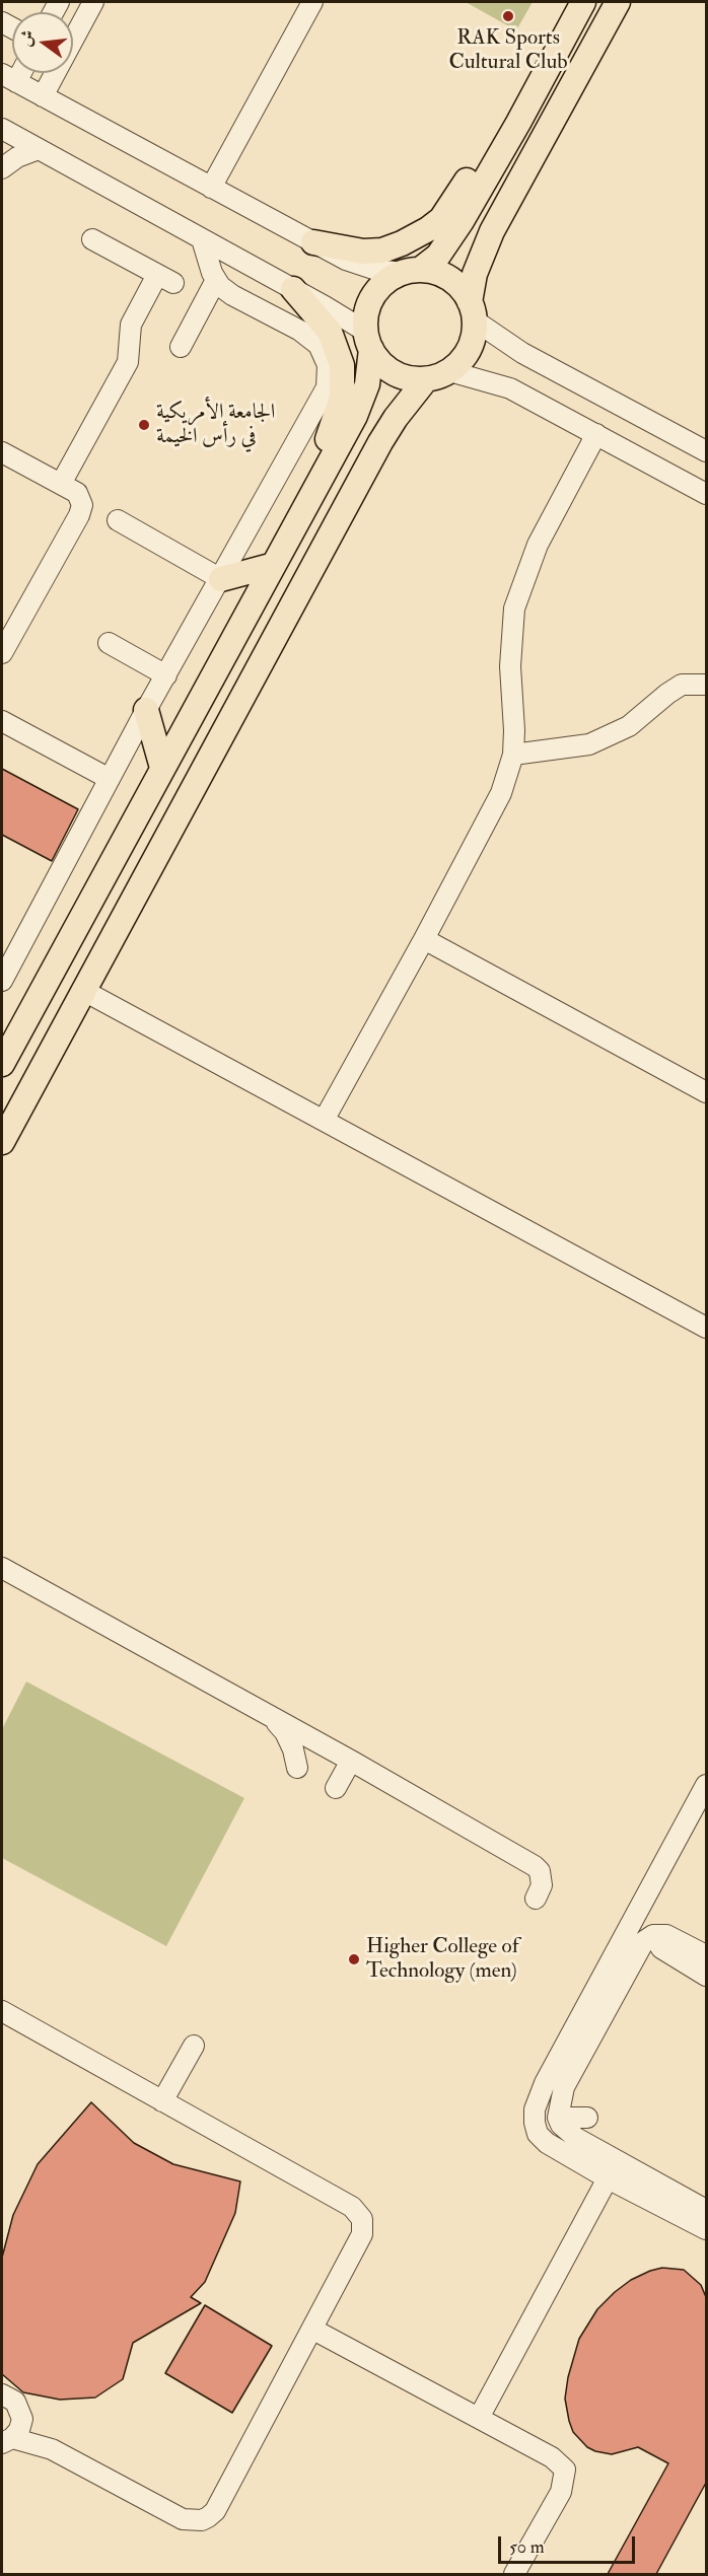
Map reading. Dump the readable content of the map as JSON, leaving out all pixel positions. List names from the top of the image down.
{
  "places": ["RAK Sports Cultural Club", "الجامعة الأمريكية في رأس الخيمة", "Higher College of Technology (men)"],
  "scale_bar": "50 m",
  "north": "left"
}
